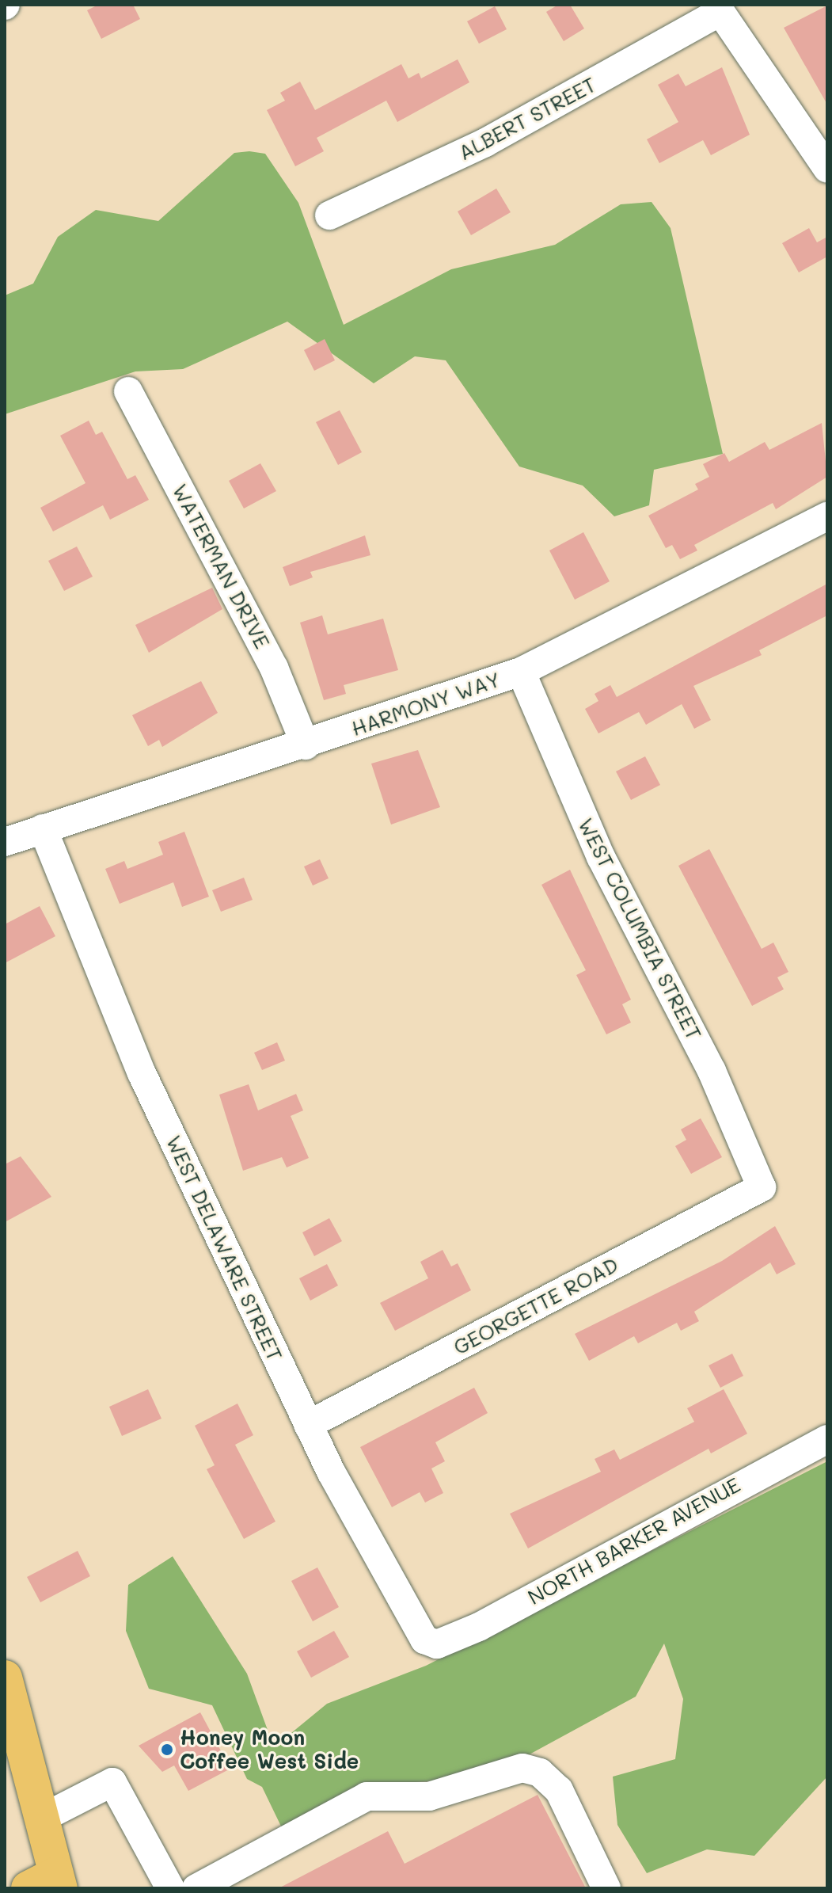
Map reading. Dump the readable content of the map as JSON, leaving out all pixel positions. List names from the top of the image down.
{
  "streets": {
    "street": [
      "ALBERT STREET",
      "WATERMAN DRIVE",
      "HARMONY WAY",
      "WEST COLUMBIA STREET",
      "WEST DELAWARE STREET",
      "GEORGETTE ROAD",
      "NORTH BARKER AVENUE"
    ]
  },
  "crossings": [
    ["WATERMAN DRIVE", "HARMONY WAY"],
    ["HARMONY WAY", "WEST COLUMBIA STREET"],
    ["HARMONY WAY", "WEST DELAWARE STREET"],
    ["WEST COLUMBIA STREET", "GEORGETTE ROAD"],
    ["WEST DELAWARE STREET", "GEORGETTE ROAD"],
    ["WEST DELAWARE STREET", "NORTH BARKER AVENUE"]
  ],
  "places": ["Honey Moon Coffee West Side"]
}
